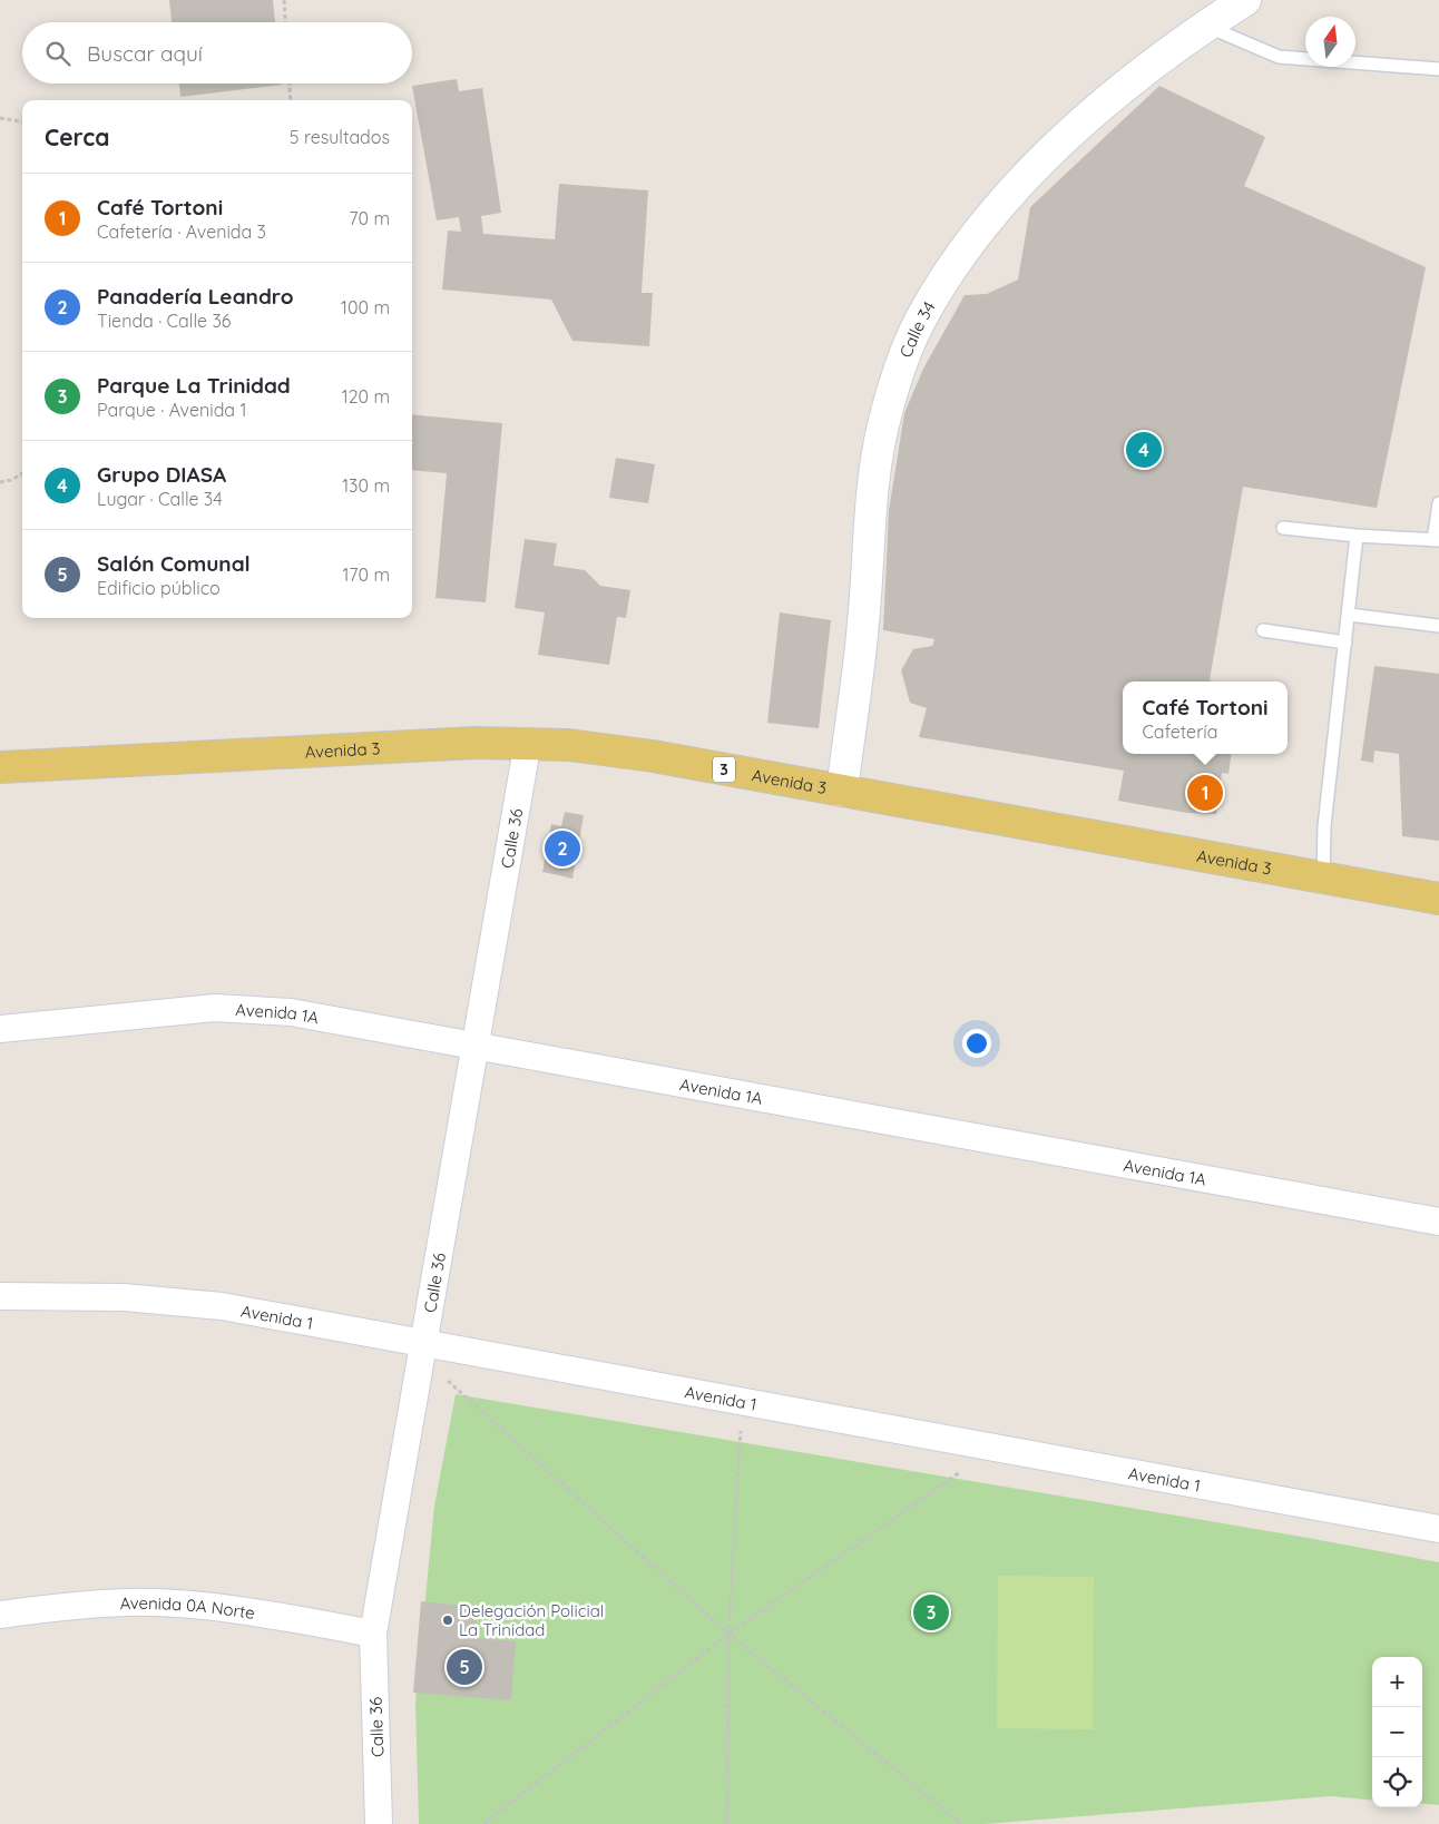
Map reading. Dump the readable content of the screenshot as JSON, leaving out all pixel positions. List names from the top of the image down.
{
  "streets": {
    "main road": ["Avenida 3", "3"],
    "street": [
      "Calle 34",
      "Calle 36",
      "Avenida 1A",
      "Avenida 1",
      "Avenida 0A Norte"
    ]
  },
  "crossings": [
    ["Calle 34", "Avenida 3"],
    ["Avenida 3", "Calle 36"],
    ["Calle 36", "Avenida 1A"],
    ["Calle 36", "Avenida 1"],
    ["Calle 36", "Avenida 0A Norte"]
  ],
  "places": ["Delegación Policial La Trinidad"],
  "north": "top",
  "page": {
    "search": "Buscar aquí",
    "heading": ["Cerca", "5 resultados"],
    "list": [
      {
        "mark": "1",
        "name": "Café Tortoni",
        "note": "Cafetería · Avenida 3",
        "value": "70 m"
      },
      {
        "mark": "2",
        "name": "Panadería Leandro",
        "note": "Tienda · Calle 36",
        "value": "100 m"
      },
      {
        "mark": "3",
        "name": "Parque La Trinidad",
        "note": "Parque · Avenida 1",
        "value": "120 m"
      },
      {
        "mark": "4",
        "name": "Grupo DIASA",
        "note": "Lugar · Calle 34",
        "value": "130 m"
      },
      {
        "mark": "5",
        "name": "Salón Comunal",
        "note": "Edificio público",
        "value": "170 m"
      }
    ],
    "pins": [
      "4",
      "1",
      "2",
      "3",
      "5"
    ],
    "popup": ["Café Tortoni", "Cafetería"],
    "map_buttons": ["+", "−"]
  }
}
